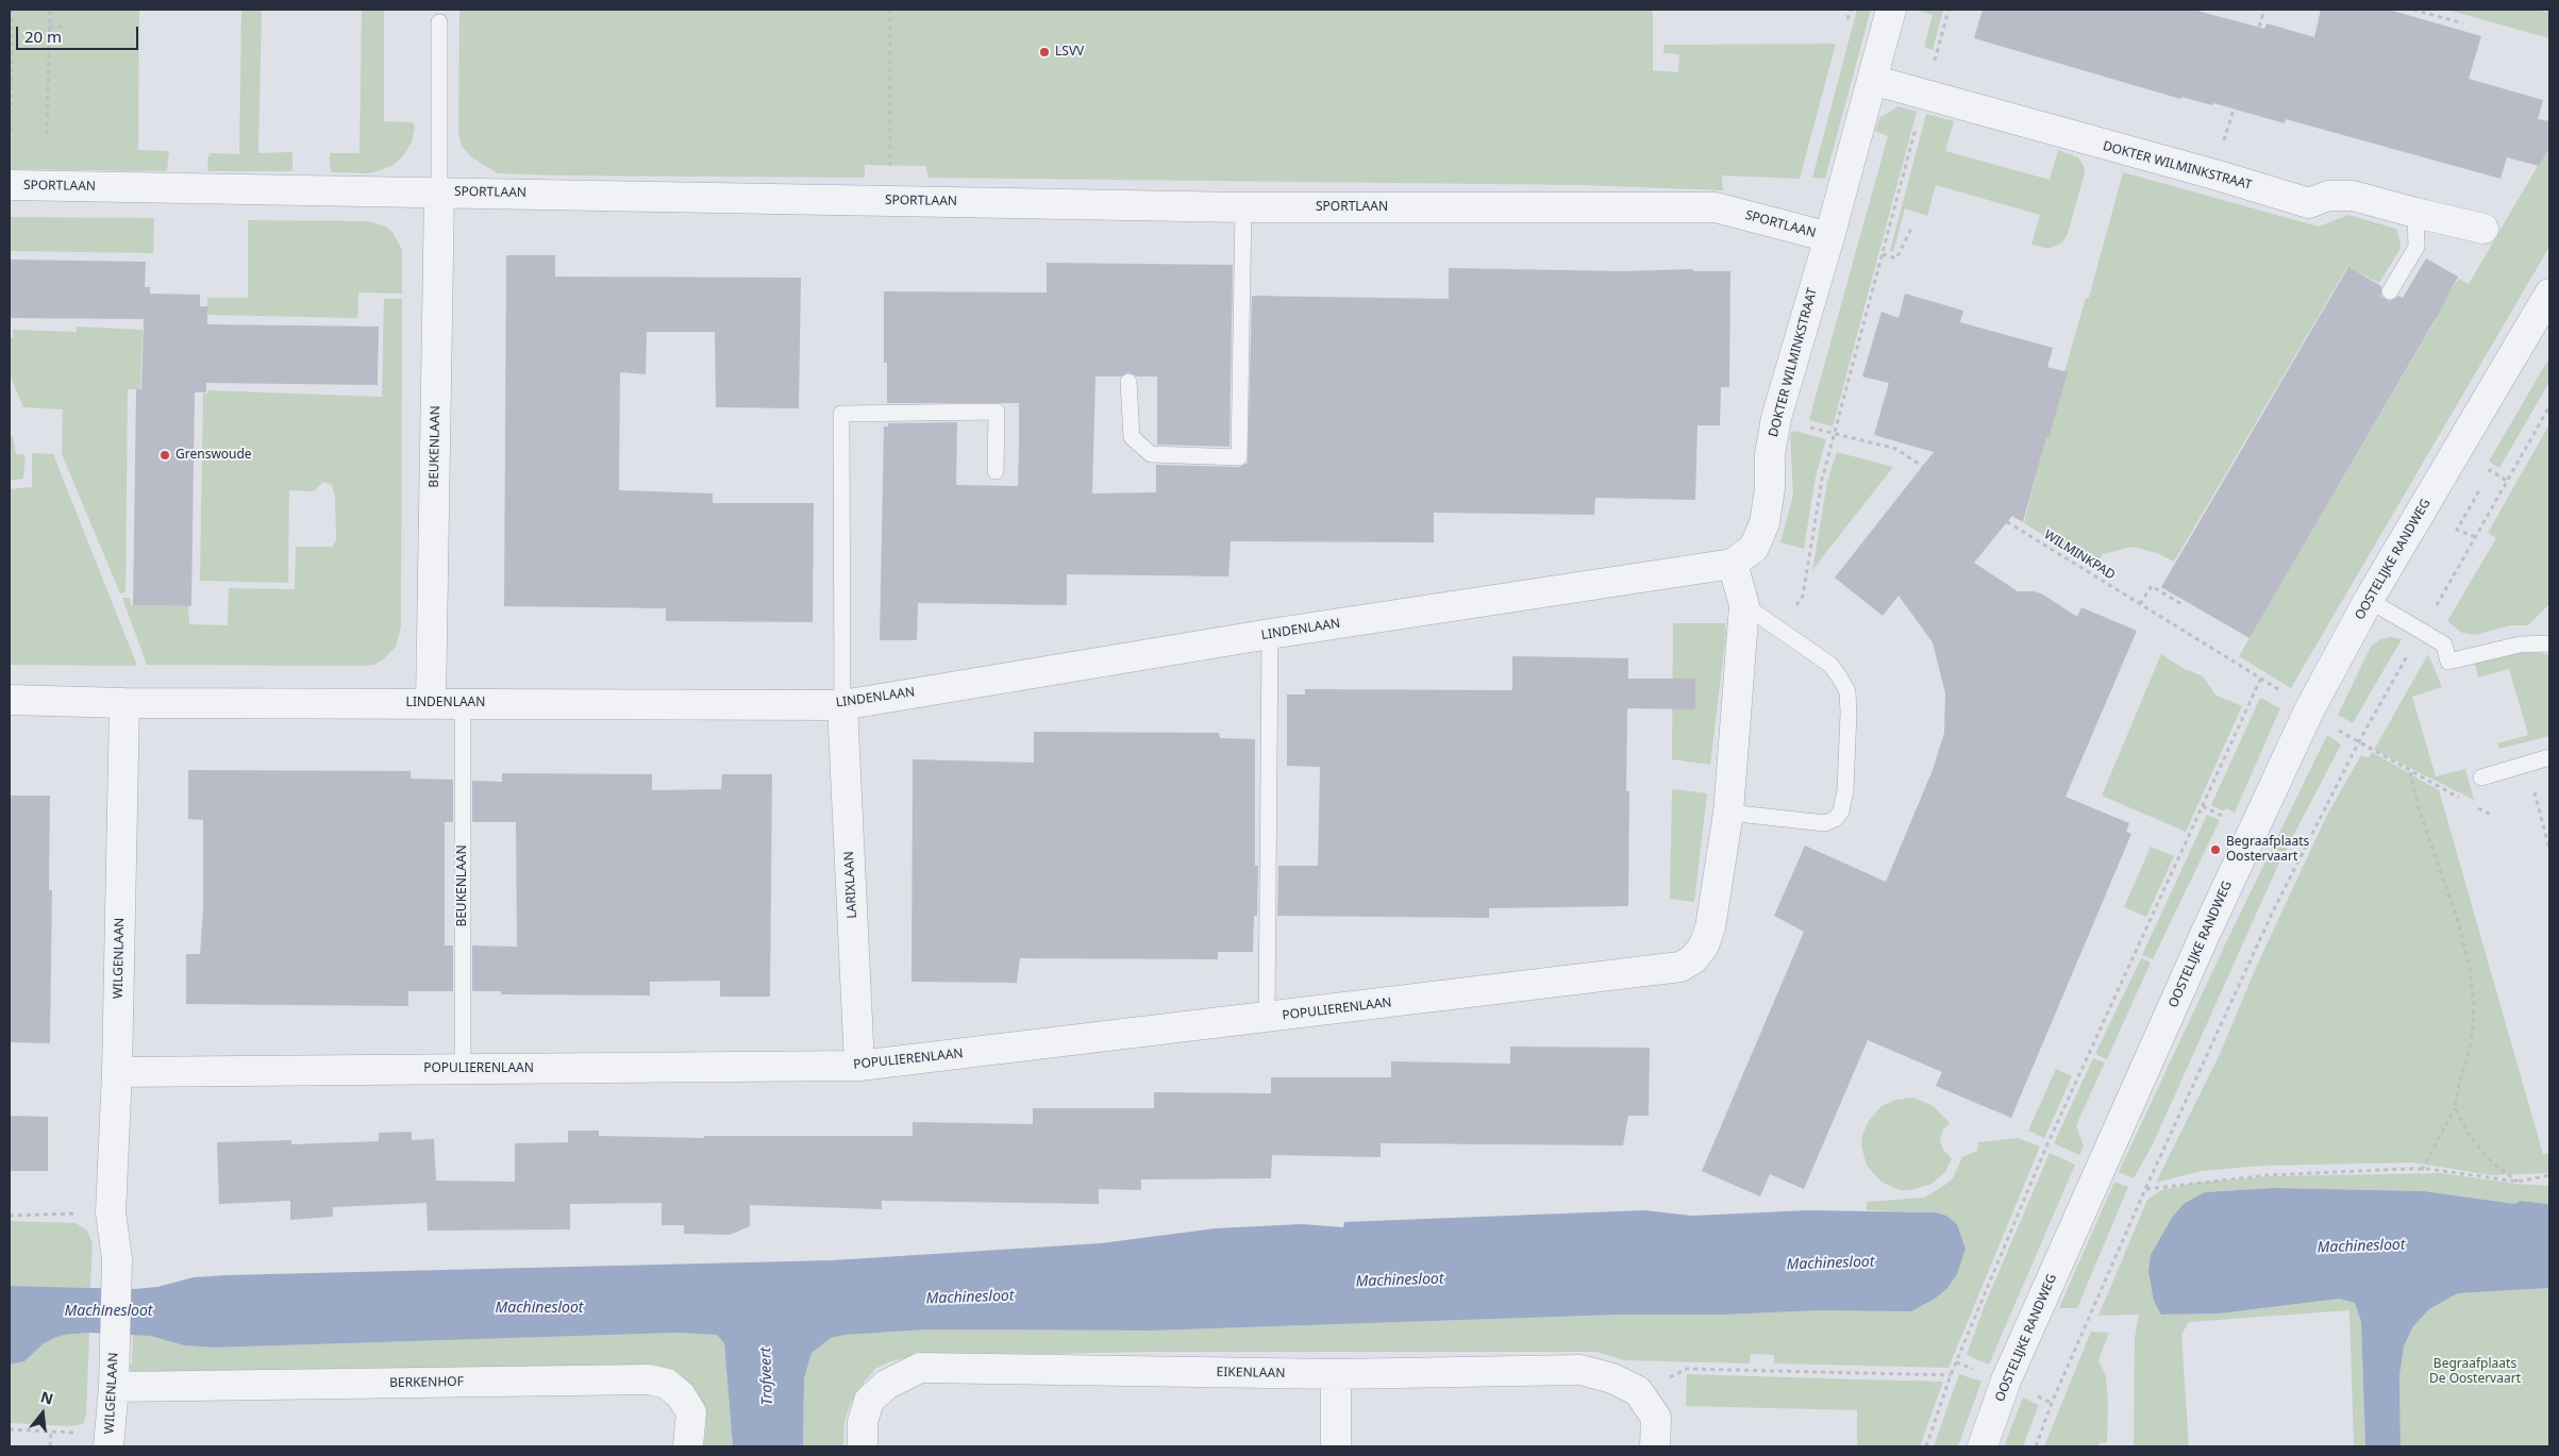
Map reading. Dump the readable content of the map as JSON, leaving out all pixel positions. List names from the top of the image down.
{
  "streets": {
    "street": [
      "DOKTER WILMINKSTRAAT",
      "SPORTLAAN",
      "BEUKENLAAN",
      "OOSTELIJKE RANDWEG",
      "LINDENLAAN",
      "LARIXLAAN",
      "WILGENLAAN",
      "POPULIERENLAAN",
      "EIKENLAAN",
      "BERKENHOF"
    ],
    "path": ["WILMINKPAD"]
  },
  "crossings": [
    ["DOKTER WILMINKSTRAAT", "SPORTLAAN"],
    ["DOKTER WILMINKSTRAAT", "WILMINKPAD"],
    ["DOKTER WILMINKSTRAAT", "LINDENLAAN"],
    ["SPORTLAAN", "BEUKENLAAN"],
    ["BEUKENLAAN", "LINDENLAAN"],
    ["BEUKENLAAN", "POPULIERENLAAN"],
    ["WILMINKPAD", "OOSTELIJKE RANDWEG"],
    ["LINDENLAAN", "LARIXLAAN"],
    ["LINDENLAAN", "WILGENLAAN"],
    ["LARIXLAAN", "POPULIERENLAAN"],
    ["WILGENLAAN", "POPULIERENLAAN"],
    ["WILGENLAAN", "BERKENHOF"]
  ],
  "water": ["Machinesloot", "Trofveert"],
  "parks": ["Begraafplaats De Oostervaart"],
  "places": ["LSVV", "Grenswoude", "Begraafplaats Oostervaart"],
  "scale_bar": "20 m",
  "north": "top"
}
